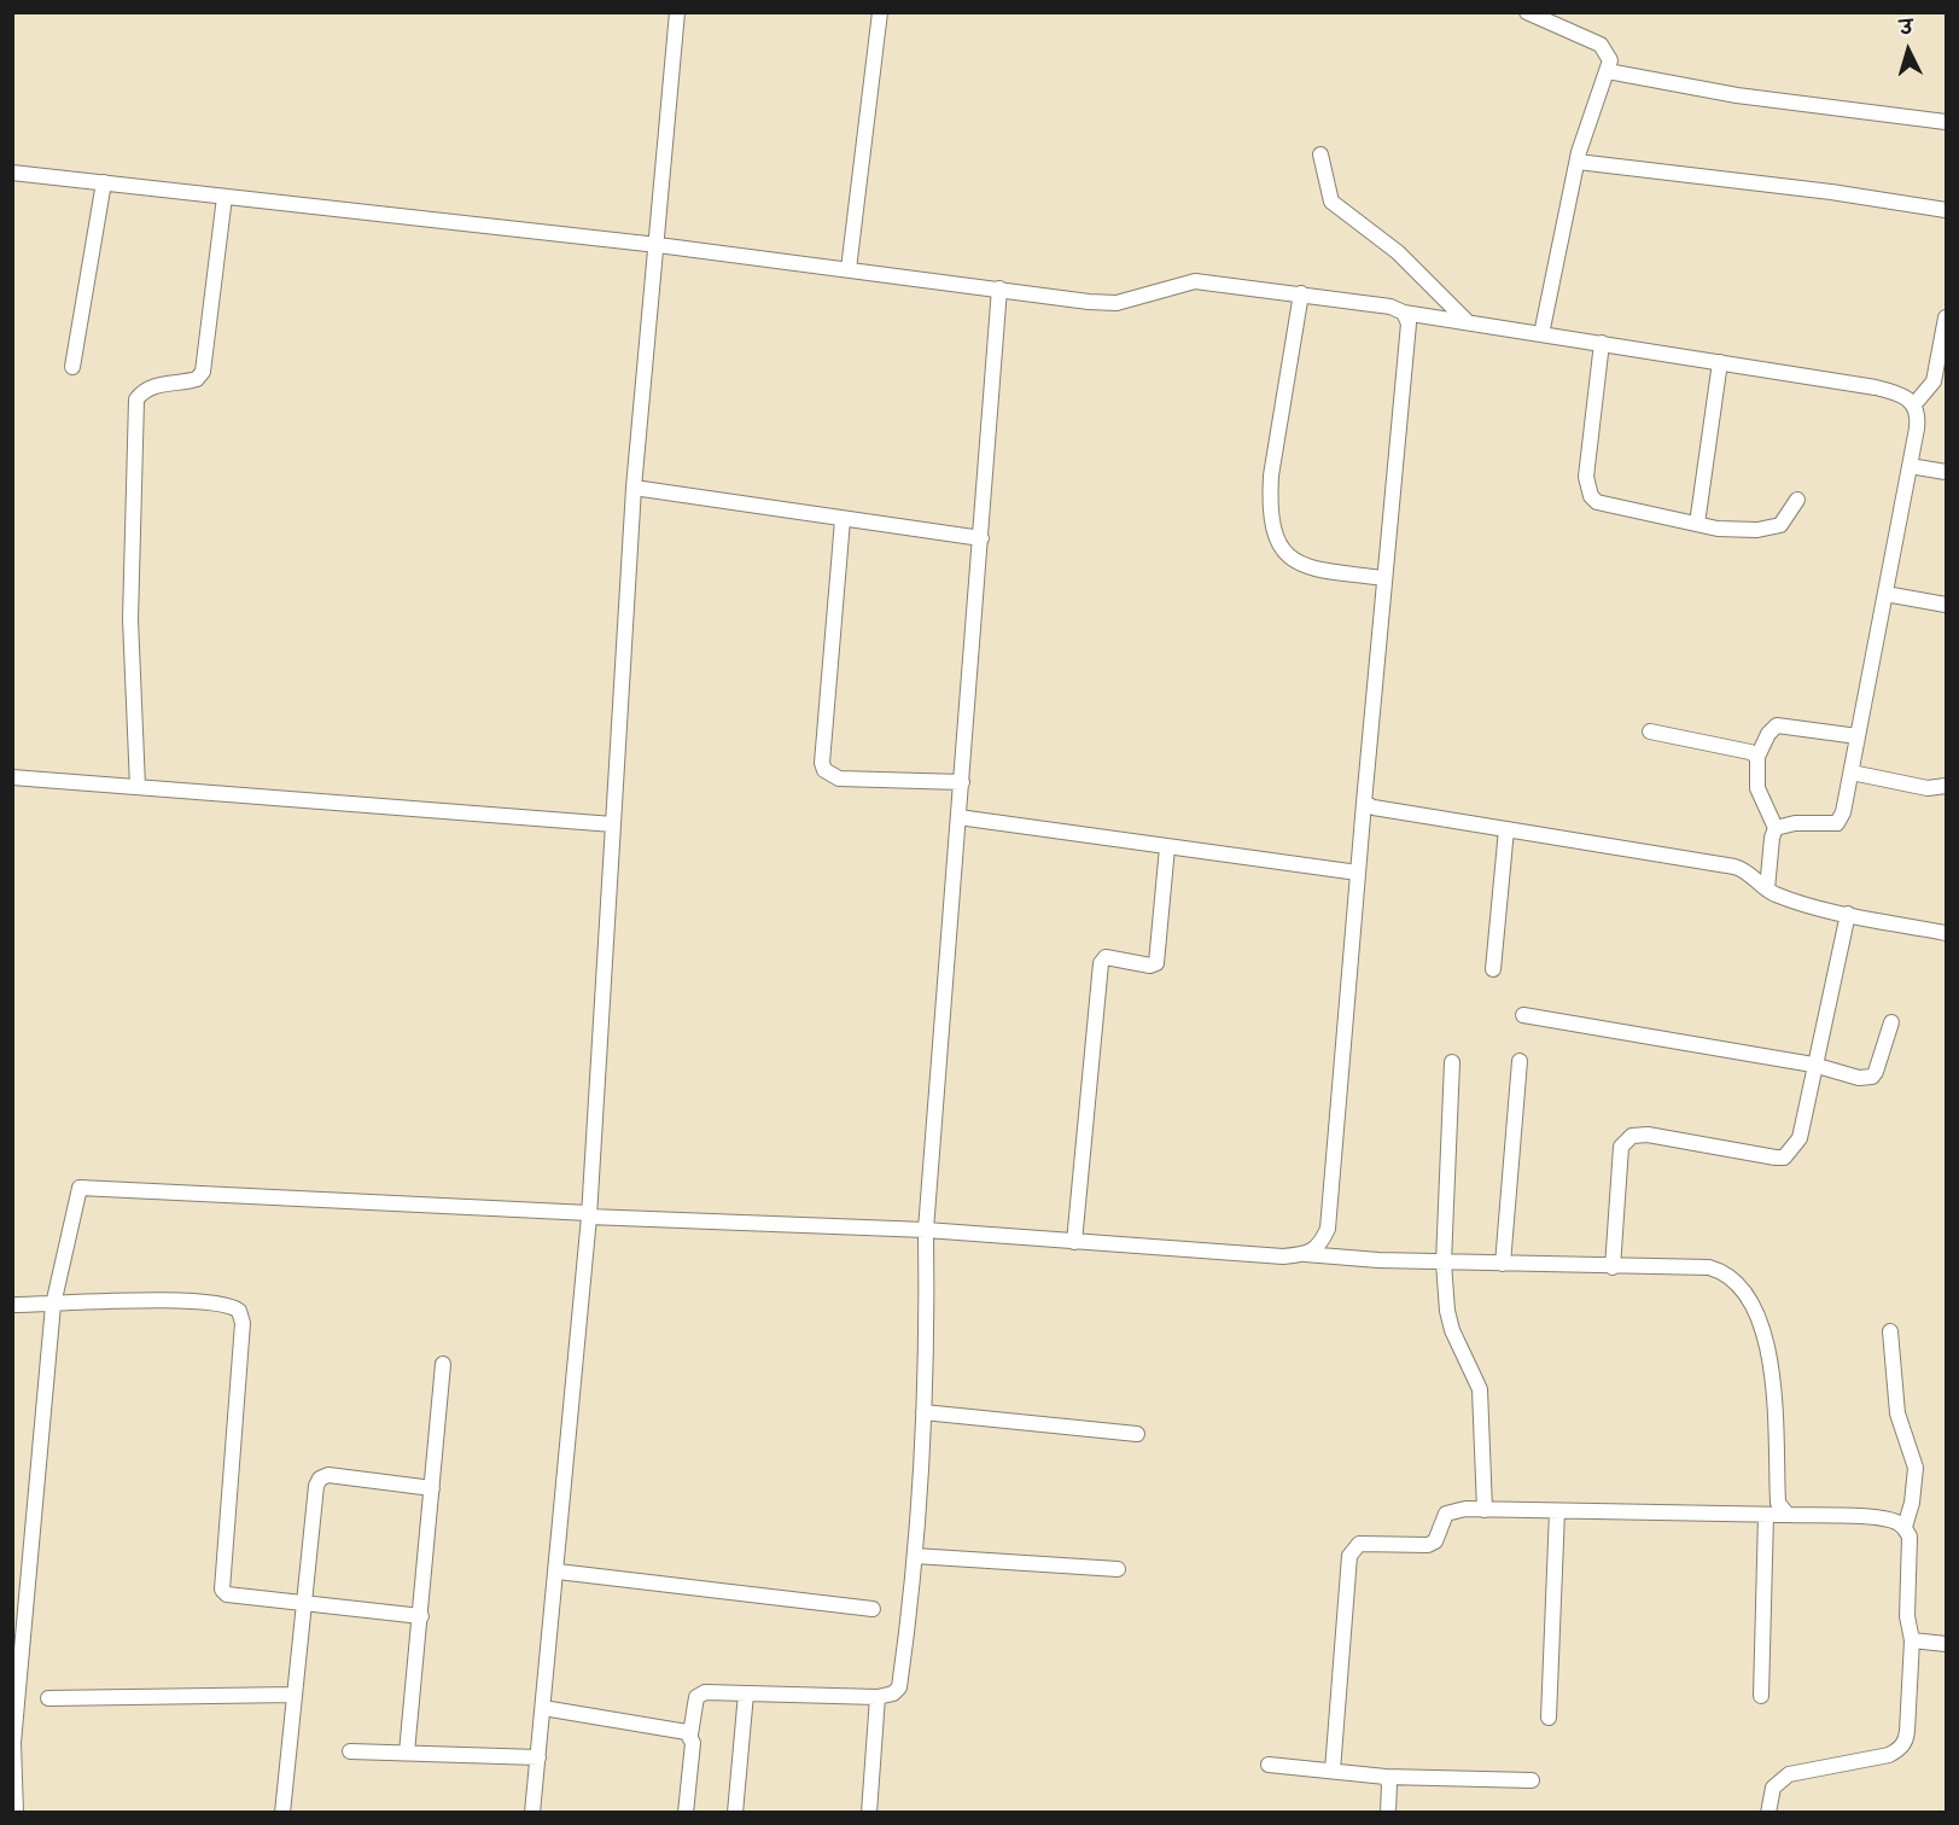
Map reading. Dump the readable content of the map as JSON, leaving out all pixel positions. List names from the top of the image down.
{
  "north": "top"
}
